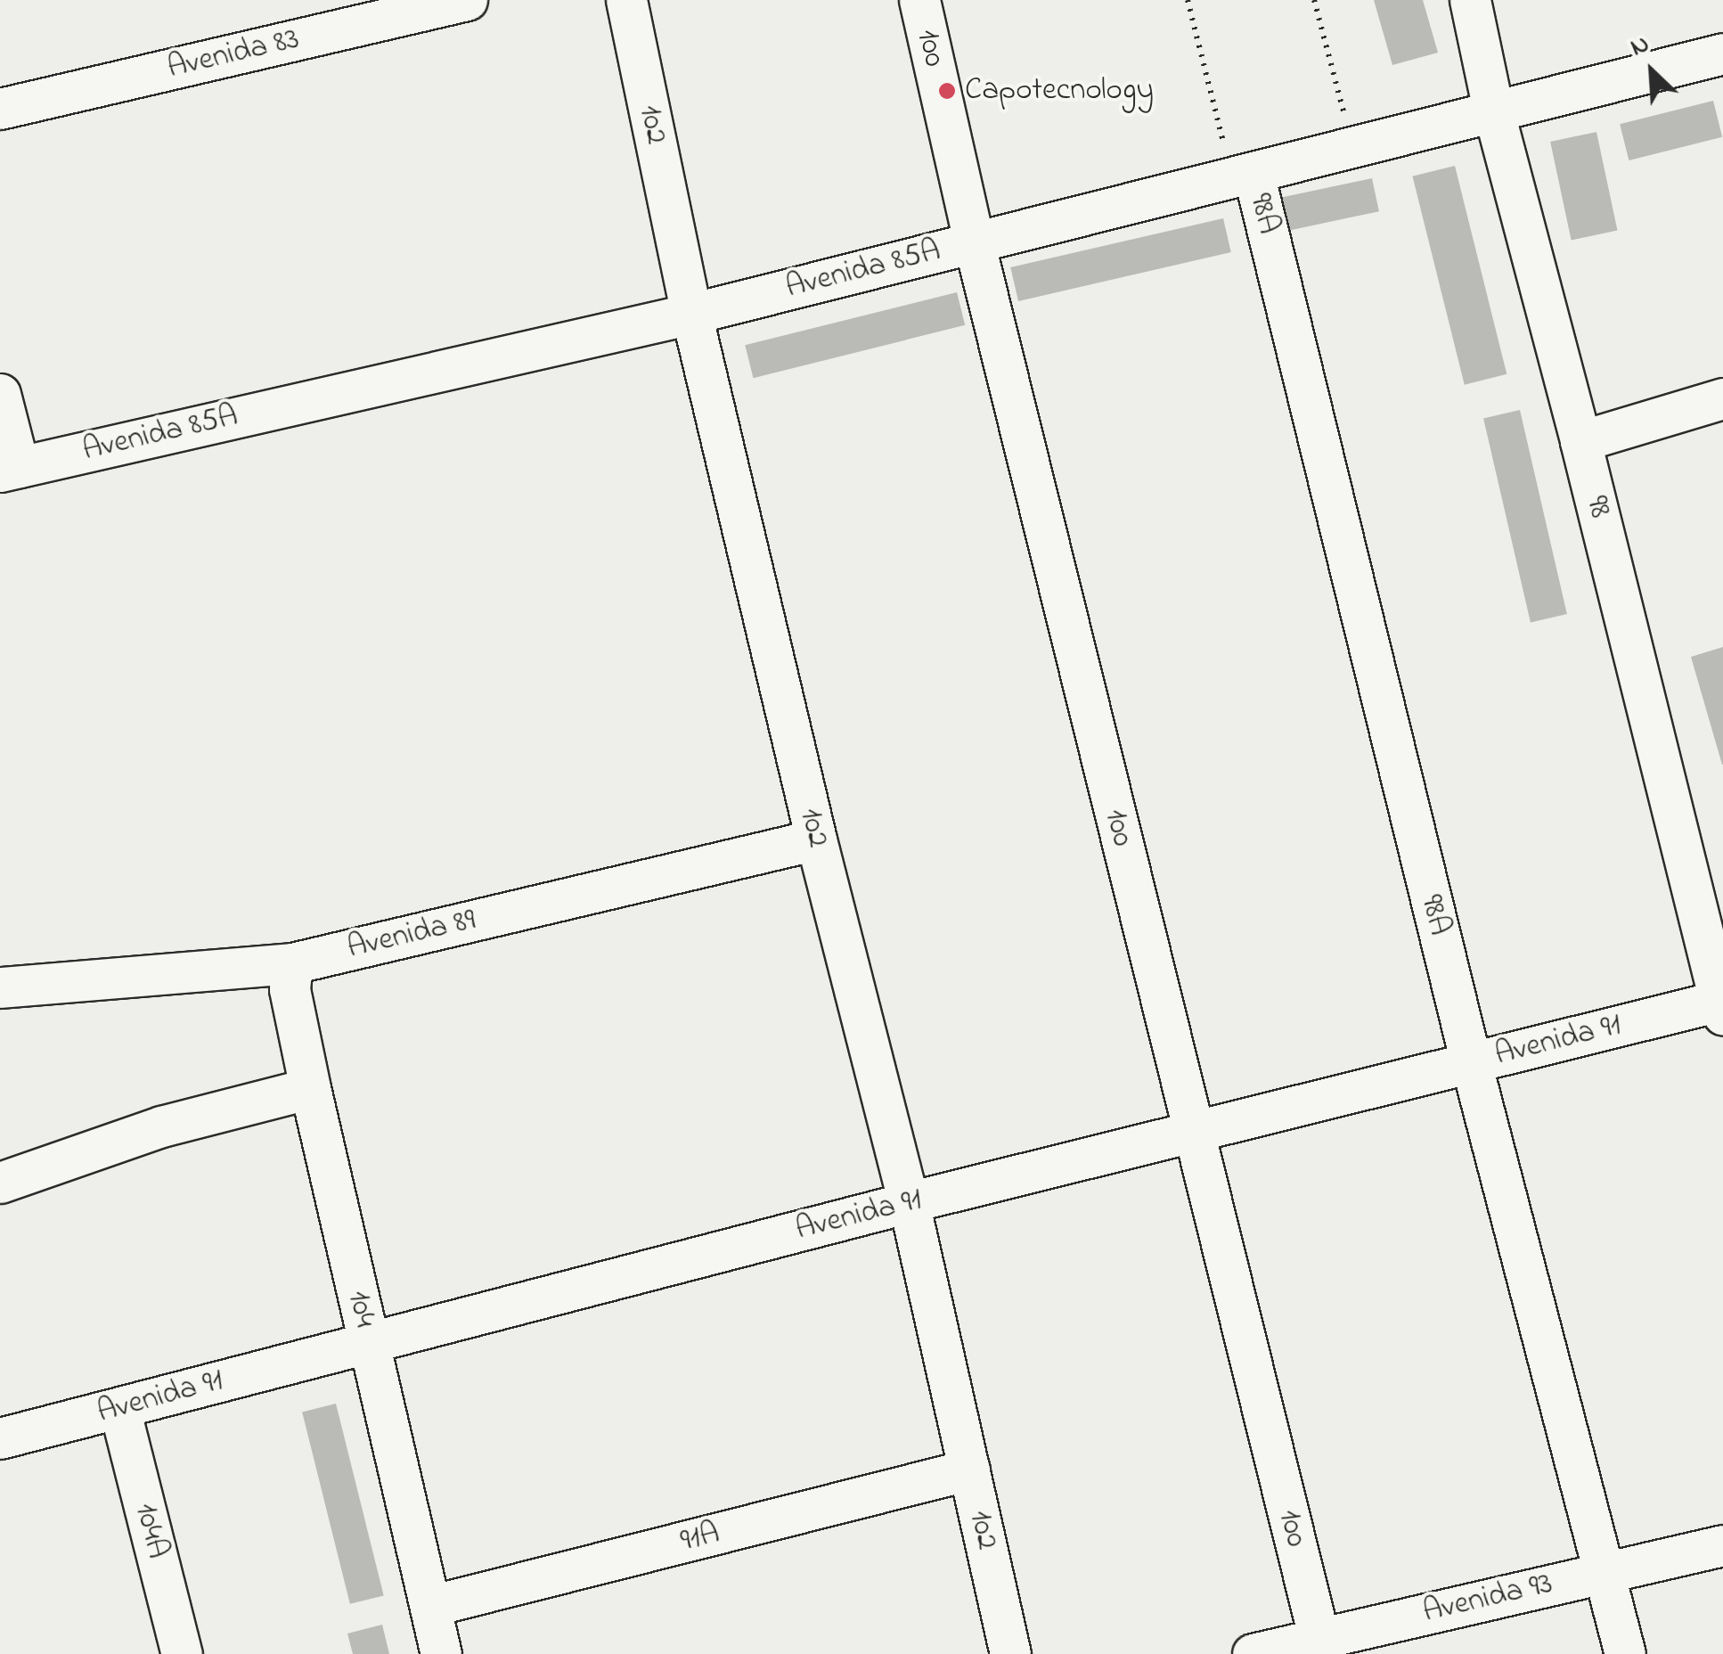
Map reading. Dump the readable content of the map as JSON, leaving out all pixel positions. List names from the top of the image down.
{
  "streets": {
    "street": [
      "100",
      "Avenida 83",
      "102",
      "98A",
      "Avenida 85A",
      "98",
      "Avenida 89",
      "Avenida 91",
      "104",
      "104A",
      "91A",
      "Avenida 93"
    ]
  },
  "crossings": [
    ["100", "Avenida 85A"],
    ["100", "Avenida 91"],
    ["100", "Avenida 93"],
    ["102", "Avenida 85A"],
    ["102", "Avenida 89"],
    ["102", "Avenida 91"],
    ["102", "91A"],
    ["98A", "Avenida 85A"],
    ["98A", "Avenida 91"],
    ["98A", "Avenida 93"],
    ["Avenida 85A", "98"],
    ["98", "Avenida 91"],
    ["Avenida 89", "104"],
    ["Avenida 91", "104"],
    ["Avenida 91", "104A"],
    ["104", "91A"]
  ],
  "places": ["Capotecnology"],
  "north": "top left"
}
